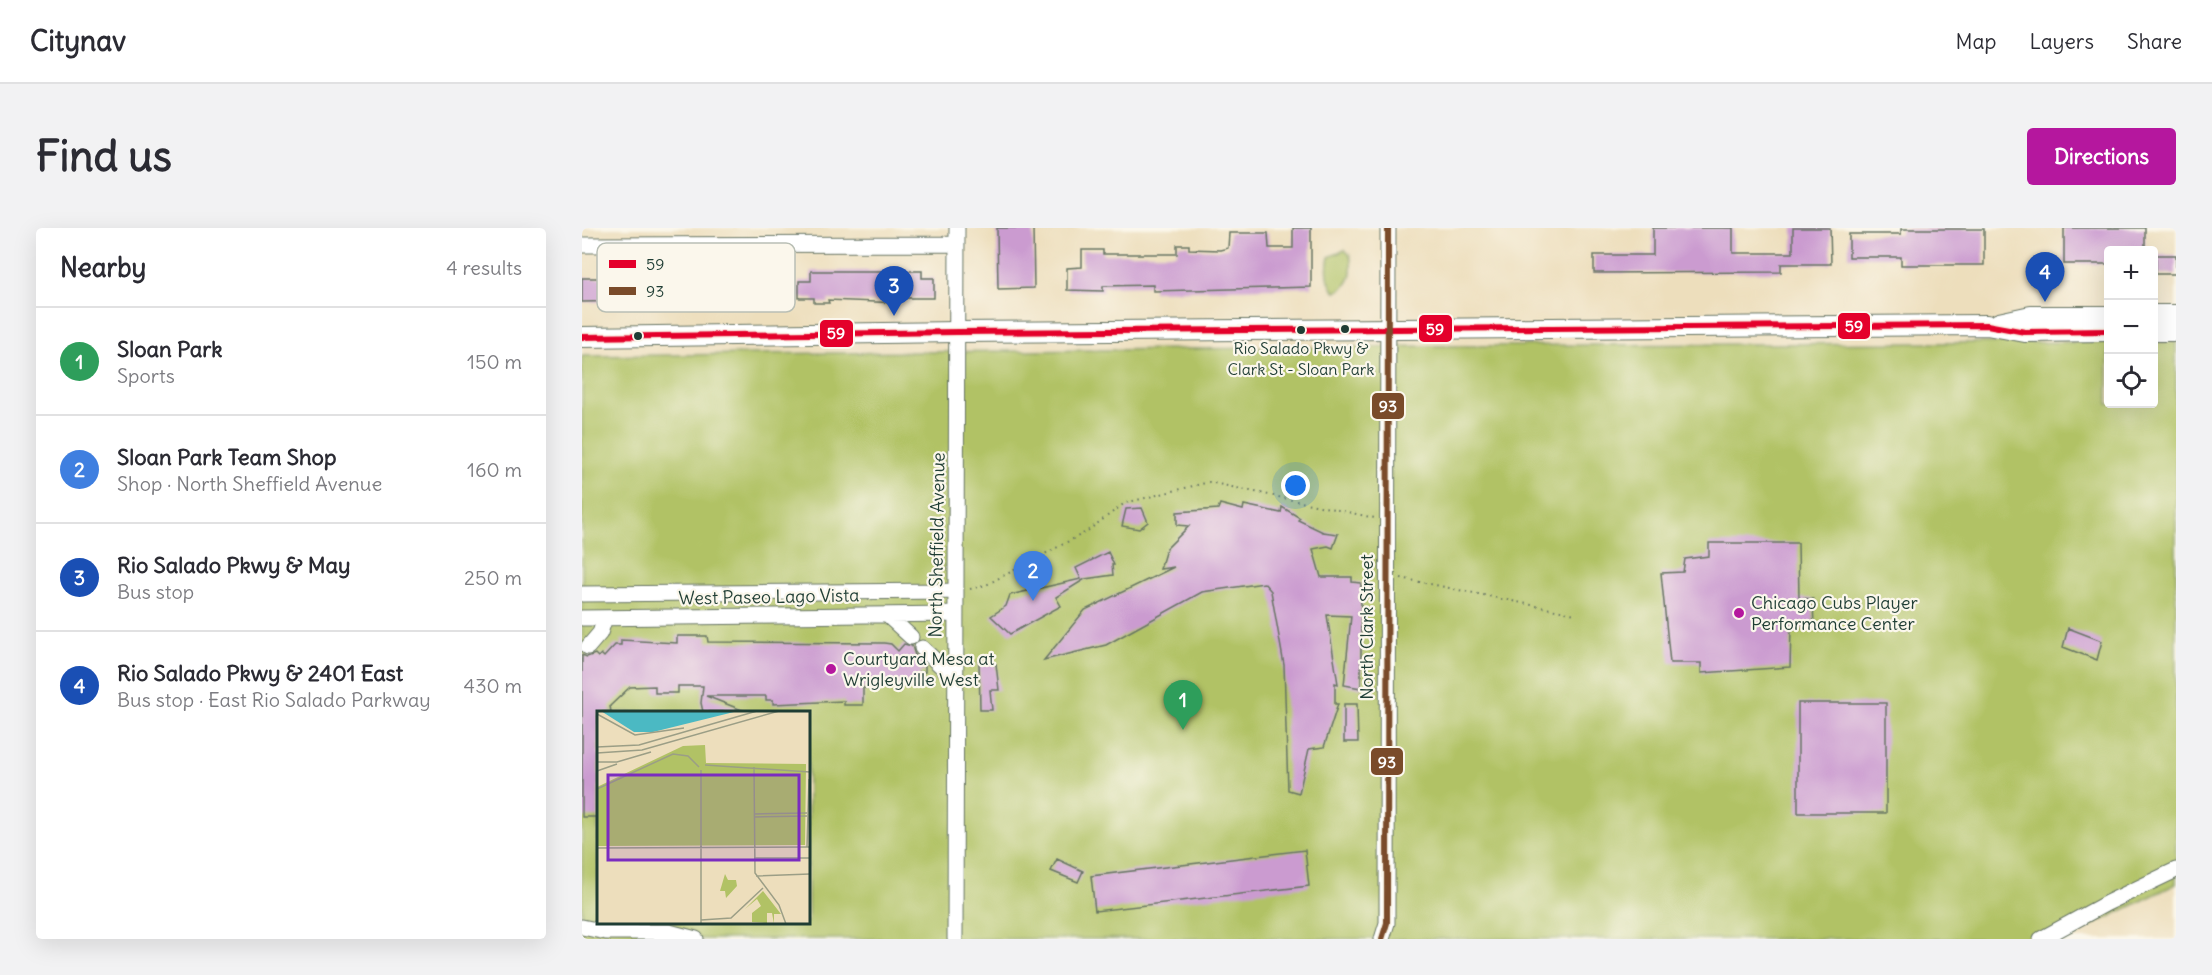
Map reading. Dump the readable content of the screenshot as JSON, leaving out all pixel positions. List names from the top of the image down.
{
  "streets": {
    "street": ["North Sheffield Avenue", "West Paseo Lago Vista", "North Clark Street"]
  },
  "crossings": [
    ["North Sheffield Avenue", "West Paseo Lago Vista"]
  ],
  "places": ["Rio Salado Pkwy & Clark St - Sloan Park", "Chicago Cubs Player Performance Center", "Courtyard Mesa at Wrigleyville West"],
  "lines": ["transit line 93", "transit line 59"],
  "legend": ["59", "93"],
  "page": {
    "header": "Citynav",
    "nav": ["Map", "Layers", "Share"],
    "buttons": "Directions",
    "title": "Find us",
    "heading": ["Nearby", "4 results"],
    "map_buttons": ["+", "−"],
    "pins": [
      "4",
      "3",
      "2",
      "1"
    ],
    "list": [
      {
        "mark": "1",
        "name": "Sloan Park",
        "note": "Sports",
        "value": "150 m"
      },
      {
        "mark": "2",
        "name": "Sloan Park Team Shop",
        "note": "Shop · North Sheffield Avenue",
        "value": "160 m"
      },
      {
        "mark": "3",
        "name": "Rio Salado Pkwy & May",
        "note": "Bus stop",
        "value": "250 m"
      },
      {
        "mark": "4",
        "name": "Rio Salado Pkwy & 2401 East",
        "note": "Bus stop · East Rio Salado Parkway",
        "value": "430 m"
      }
    ]
  }
}
